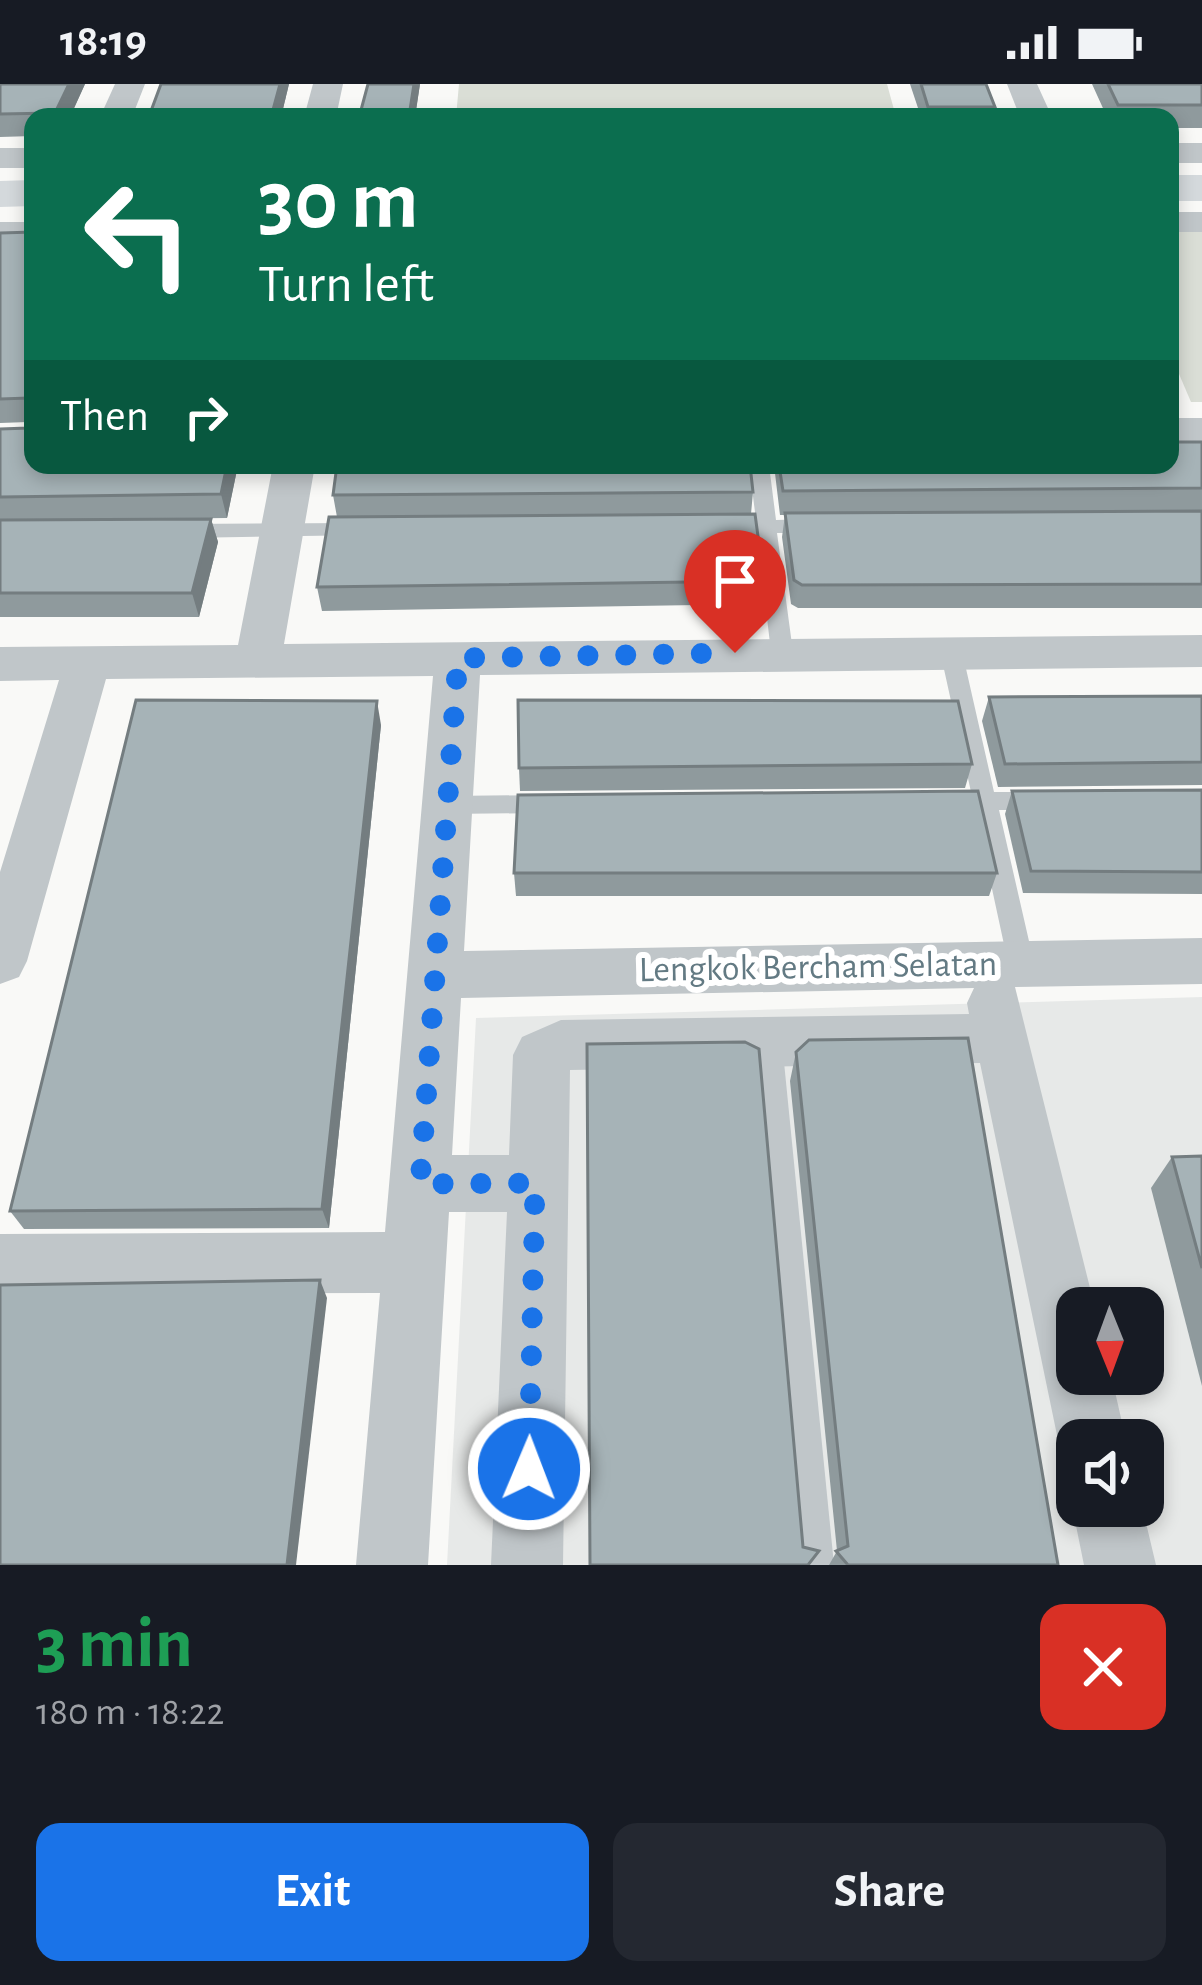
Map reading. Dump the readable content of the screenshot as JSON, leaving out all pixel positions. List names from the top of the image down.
{
  "streets": {
    "street": ["Lengkok Bercham Selatan"]
  },
  "north": "bottom",
  "page": {
    "status": "18:19",
    "turn": ["30 m", "Turn left"],
    "then": "Then",
    "heading": ["3 min", "180 m · 18:22"],
    "buttons": ["Exit", "Share"]
  }
}
